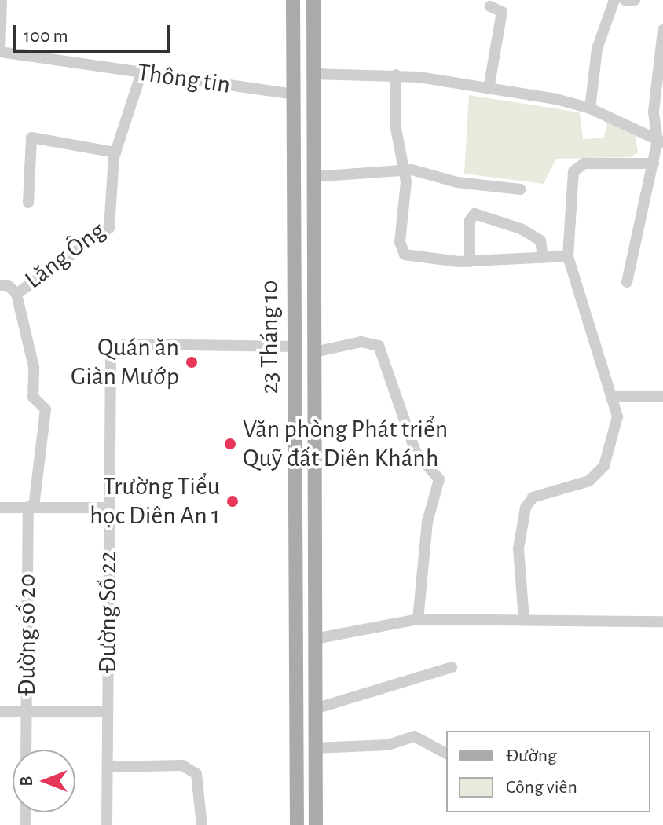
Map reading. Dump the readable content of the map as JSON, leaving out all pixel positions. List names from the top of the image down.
{
  "streets": {
    "main road": ["23 Tháng 10"],
    "street": [
      "Thông tin",
      "Lăng Ông",
      "Đường Số 22",
      "Đường số 20"
    ]
  },
  "crossings": [
    ["Thông tin", "Lăng Ông"],
    ["Thông tin", "23 Tháng 10"],
    ["Lăng Ông", "Đường số 20"],
    ["23 Tháng 10", "Đường Số 22"]
  ],
  "places": ["Quán ăn Giàn Mướp", "Văn phòng Phát triển Quỹ đất Diên Khánh", "Trường Tiểu học Diên An 1"],
  "legend": ["Đường", "Công viên"],
  "scale_bar": "100 m",
  "north": "left"
}
